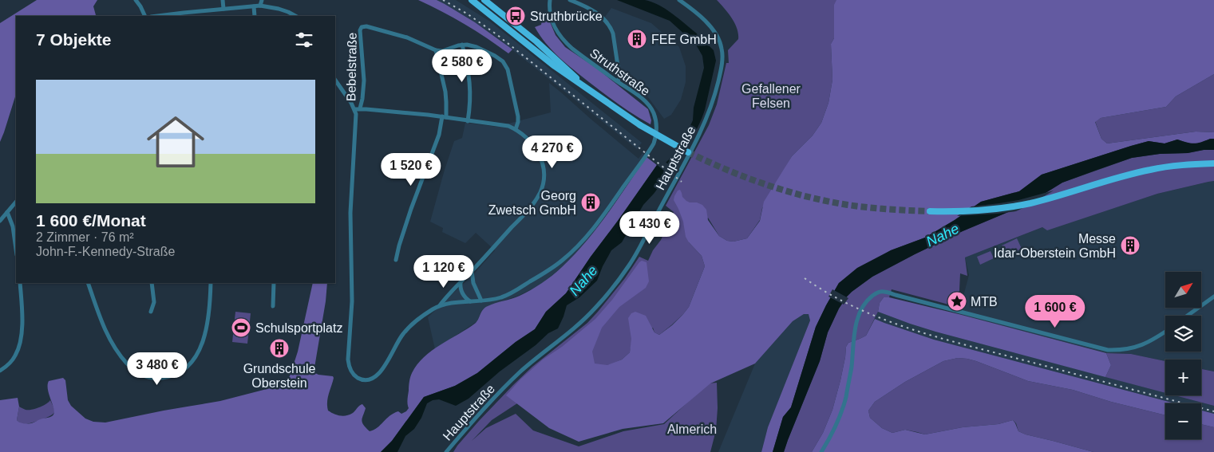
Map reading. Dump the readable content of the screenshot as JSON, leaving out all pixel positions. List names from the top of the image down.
{
  "streets": {
    "street": ["Bebelstraße", "Struthstraße", "Hauptstraße"]
  },
  "water": ["Nahe"],
  "parks": ["Gefallener Felsen", "Almerich"],
  "places": {
    "bus stop": ["Struthbrücke"],
    "building": [
      "FEE GmbH",
      "Georg Zwetsch GmbH",
      "Messe Idar-Oberstein GmbH",
      "Grundschule Oberstein"
    ],
    "place": ["MTB"],
    "sports": ["Schulsportplatz"]
  },
  "north": "top right",
  "page": {
    "heading": "7 Objekte",
    "price": [
      "2 580 €",
      "4 270 €",
      "1 520 €",
      "1 430 €",
      "1 120 €",
      "1 600 €",
      "3 480 €"
    ],
    "list": [
      {
        "name": "1 600 €/Monat",
        "note": "2 Zimmer · 76 m² · John-F.-Kennedy-Straße"
      }
    ],
    "map_buttons": ["+", "−"]
  }
}
